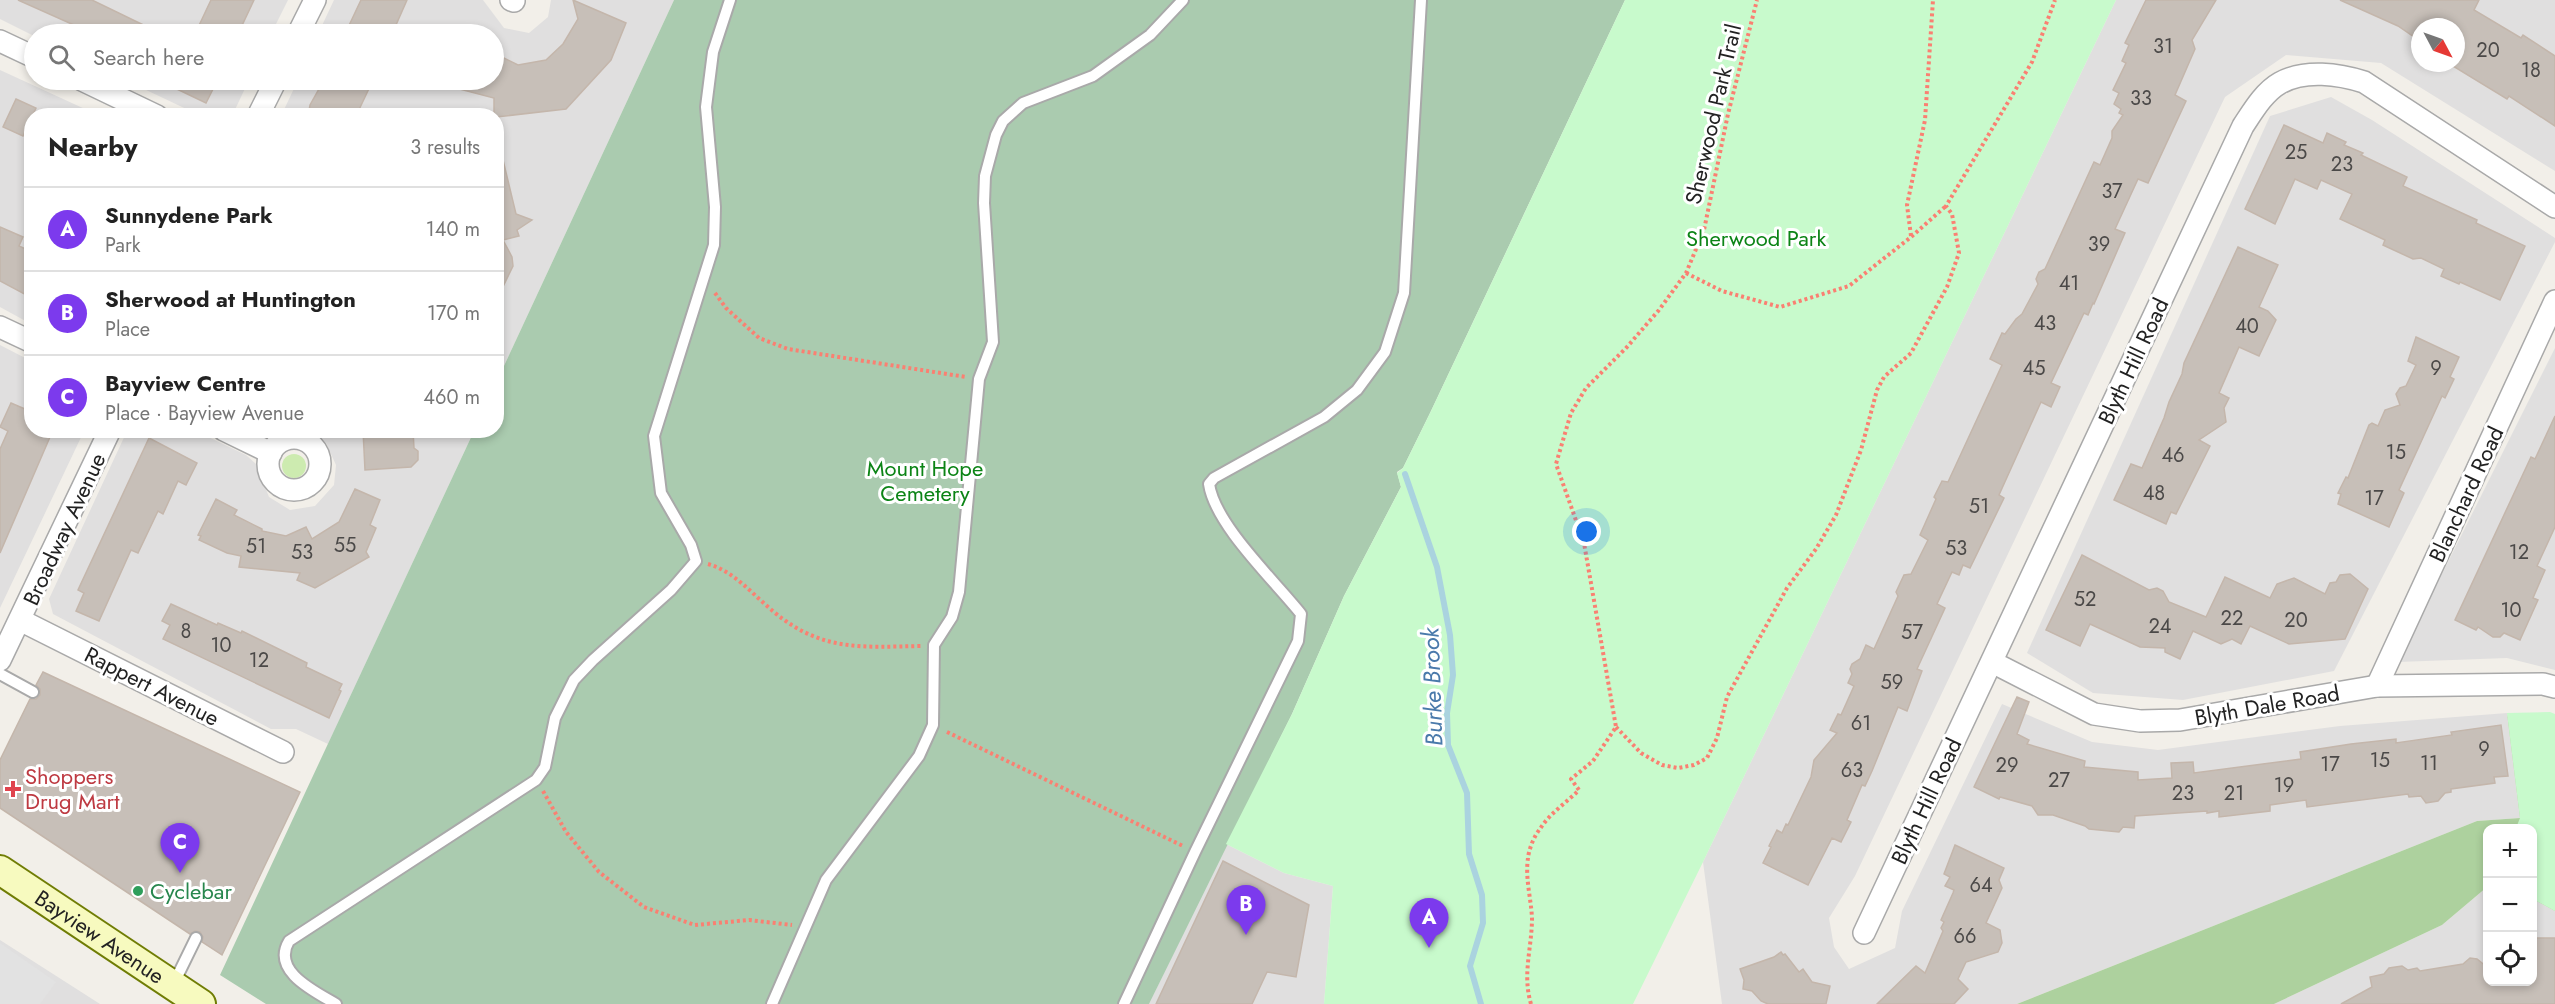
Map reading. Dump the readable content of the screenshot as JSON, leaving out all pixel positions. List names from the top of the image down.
{
  "streets": {
    "main road": ["Bayview Avenue"],
    "street": [
      "Blyth Hill Road",
      "Blanchard Road",
      "Broadway Avenue",
      "Rappert Avenue",
      "Blyth Dale Road"
    ],
    "path": ["Sherwood Park Trail"]
  },
  "crossings": [
    ["Blyth Hill Road", "Blyth Dale Road"],
    ["Blanchard Road", "Blyth Dale Road"],
    ["Broadway Avenue", "Rappert Avenue"]
  ],
  "water": ["Burke Brook"],
  "parks": ["Sherwood Park", "Mount Hope Cemetery"],
  "places": {
    "health": ["Shoppers Drug Mart"],
    "other": ["Cyclebar"]
  },
  "house_numbers": [
    "31",
    "20",
    "18",
    "33",
    "25",
    "23",
    "37",
    "39",
    "41",
    "43",
    "40",
    "45",
    "9",
    "15",
    "46",
    "48",
    "17",
    "51",
    "55",
    "51",
    "53",
    "53",
    "12",
    "52",
    "10",
    "22",
    "20",
    "24",
    "8",
    "57",
    "10",
    "12",
    "59",
    "61",
    "9",
    "15",
    "11",
    "17",
    "29",
    "63",
    "27",
    "19",
    "23",
    "21",
    "64",
    "66"
  ],
  "north": "bottom right",
  "page": {
    "search": "Search here",
    "heading": ["Nearby", "3 results"],
    "list": [
      {
        "mark": "A",
        "name": "Sunnydene Park",
        "note": "Park",
        "value": "140 m"
      },
      {
        "mark": "B",
        "name": "Sherwood at Huntington",
        "note": "Place",
        "value": "170 m"
      },
      {
        "mark": "C",
        "name": "Bayview Centre",
        "note": "Place · Bayview Avenue",
        "value": "460 m"
      }
    ],
    "pins": ["C", "B", "A"],
    "map_buttons": ["+", "−"]
  }
}
